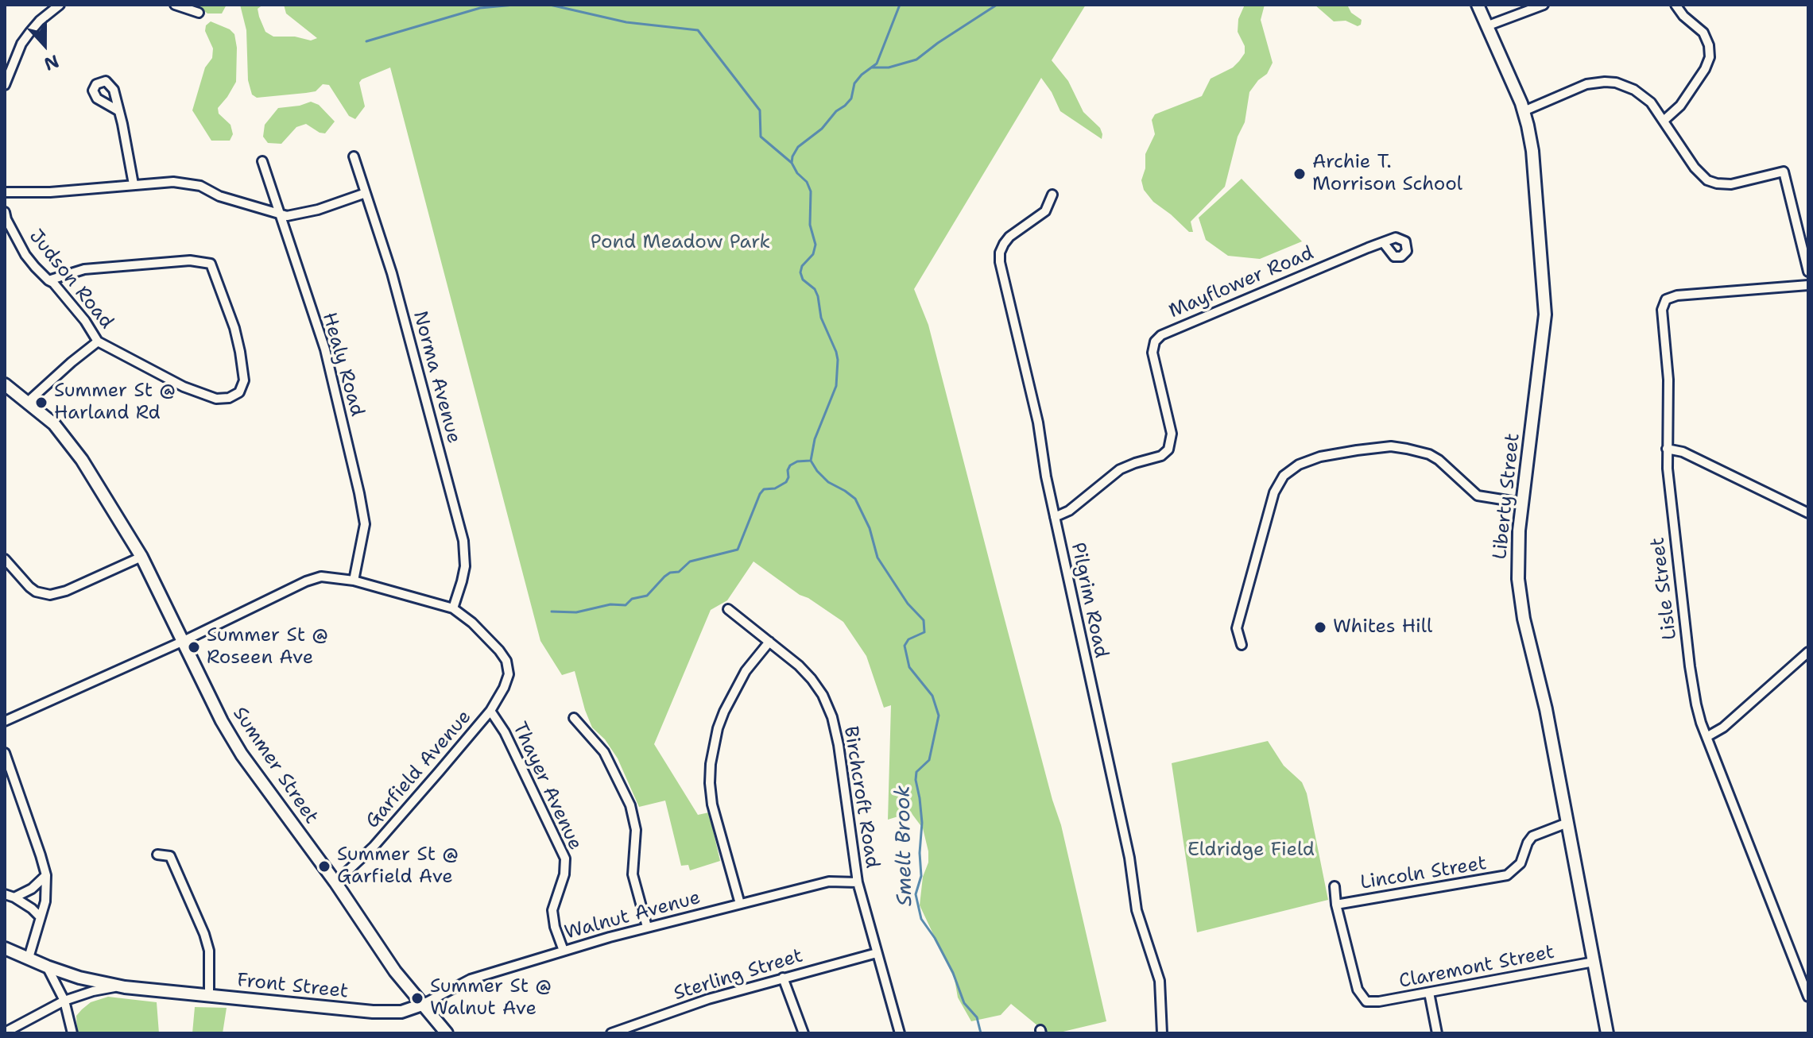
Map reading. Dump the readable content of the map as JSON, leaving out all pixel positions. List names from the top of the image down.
{
  "streets": {
    "street": [
      "Judson Road",
      "Mayflower Road",
      "Healy Road",
      "Norma Avenue",
      "Liberty Street",
      "Lisle Street",
      "Pilgrim Road",
      "Summer Street",
      "Garfield Avenue",
      "Thayer Avenue",
      "Birchcroft Road",
      "Lincoln Street",
      "Walnut Avenue",
      "Claremont Street",
      "Sterling Street",
      "Front Street"
    ]
  },
  "crossings": [
    ["Mayflower Road", "Pilgrim Road"],
    ["Norma Avenue", "Garfield Avenue"],
    ["Liberty Street", "Lincoln Street"],
    ["Liberty Street", "Claremont Street"],
    ["Summer Street", "Garfield Avenue"],
    ["Summer Street", "Walnut Avenue"],
    ["Summer Street", "Front Street"],
    ["Garfield Avenue", "Thayer Avenue"],
    ["Thayer Avenue", "Walnut Avenue"],
    ["Birchcroft Road", "Walnut Avenue"],
    ["Birchcroft Road", "Sterling Street"],
    ["Lincoln Street", "Claremont Street"],
    ["Walnut Avenue", "Front Street"]
  ],
  "water": ["Smelt Brook"],
  "parks": ["Pond Meadow Park", "Eldridge Field"],
  "places": [
    "Archie T. Morrison School",
    "Summer St @ Harland Rd",
    "Whites Hill",
    "Summer St @ Roseen Ave",
    "Summer St @ Garfield Ave",
    "Summer St @ Walnut Ave"
  ],
  "north": "bottom"
}
